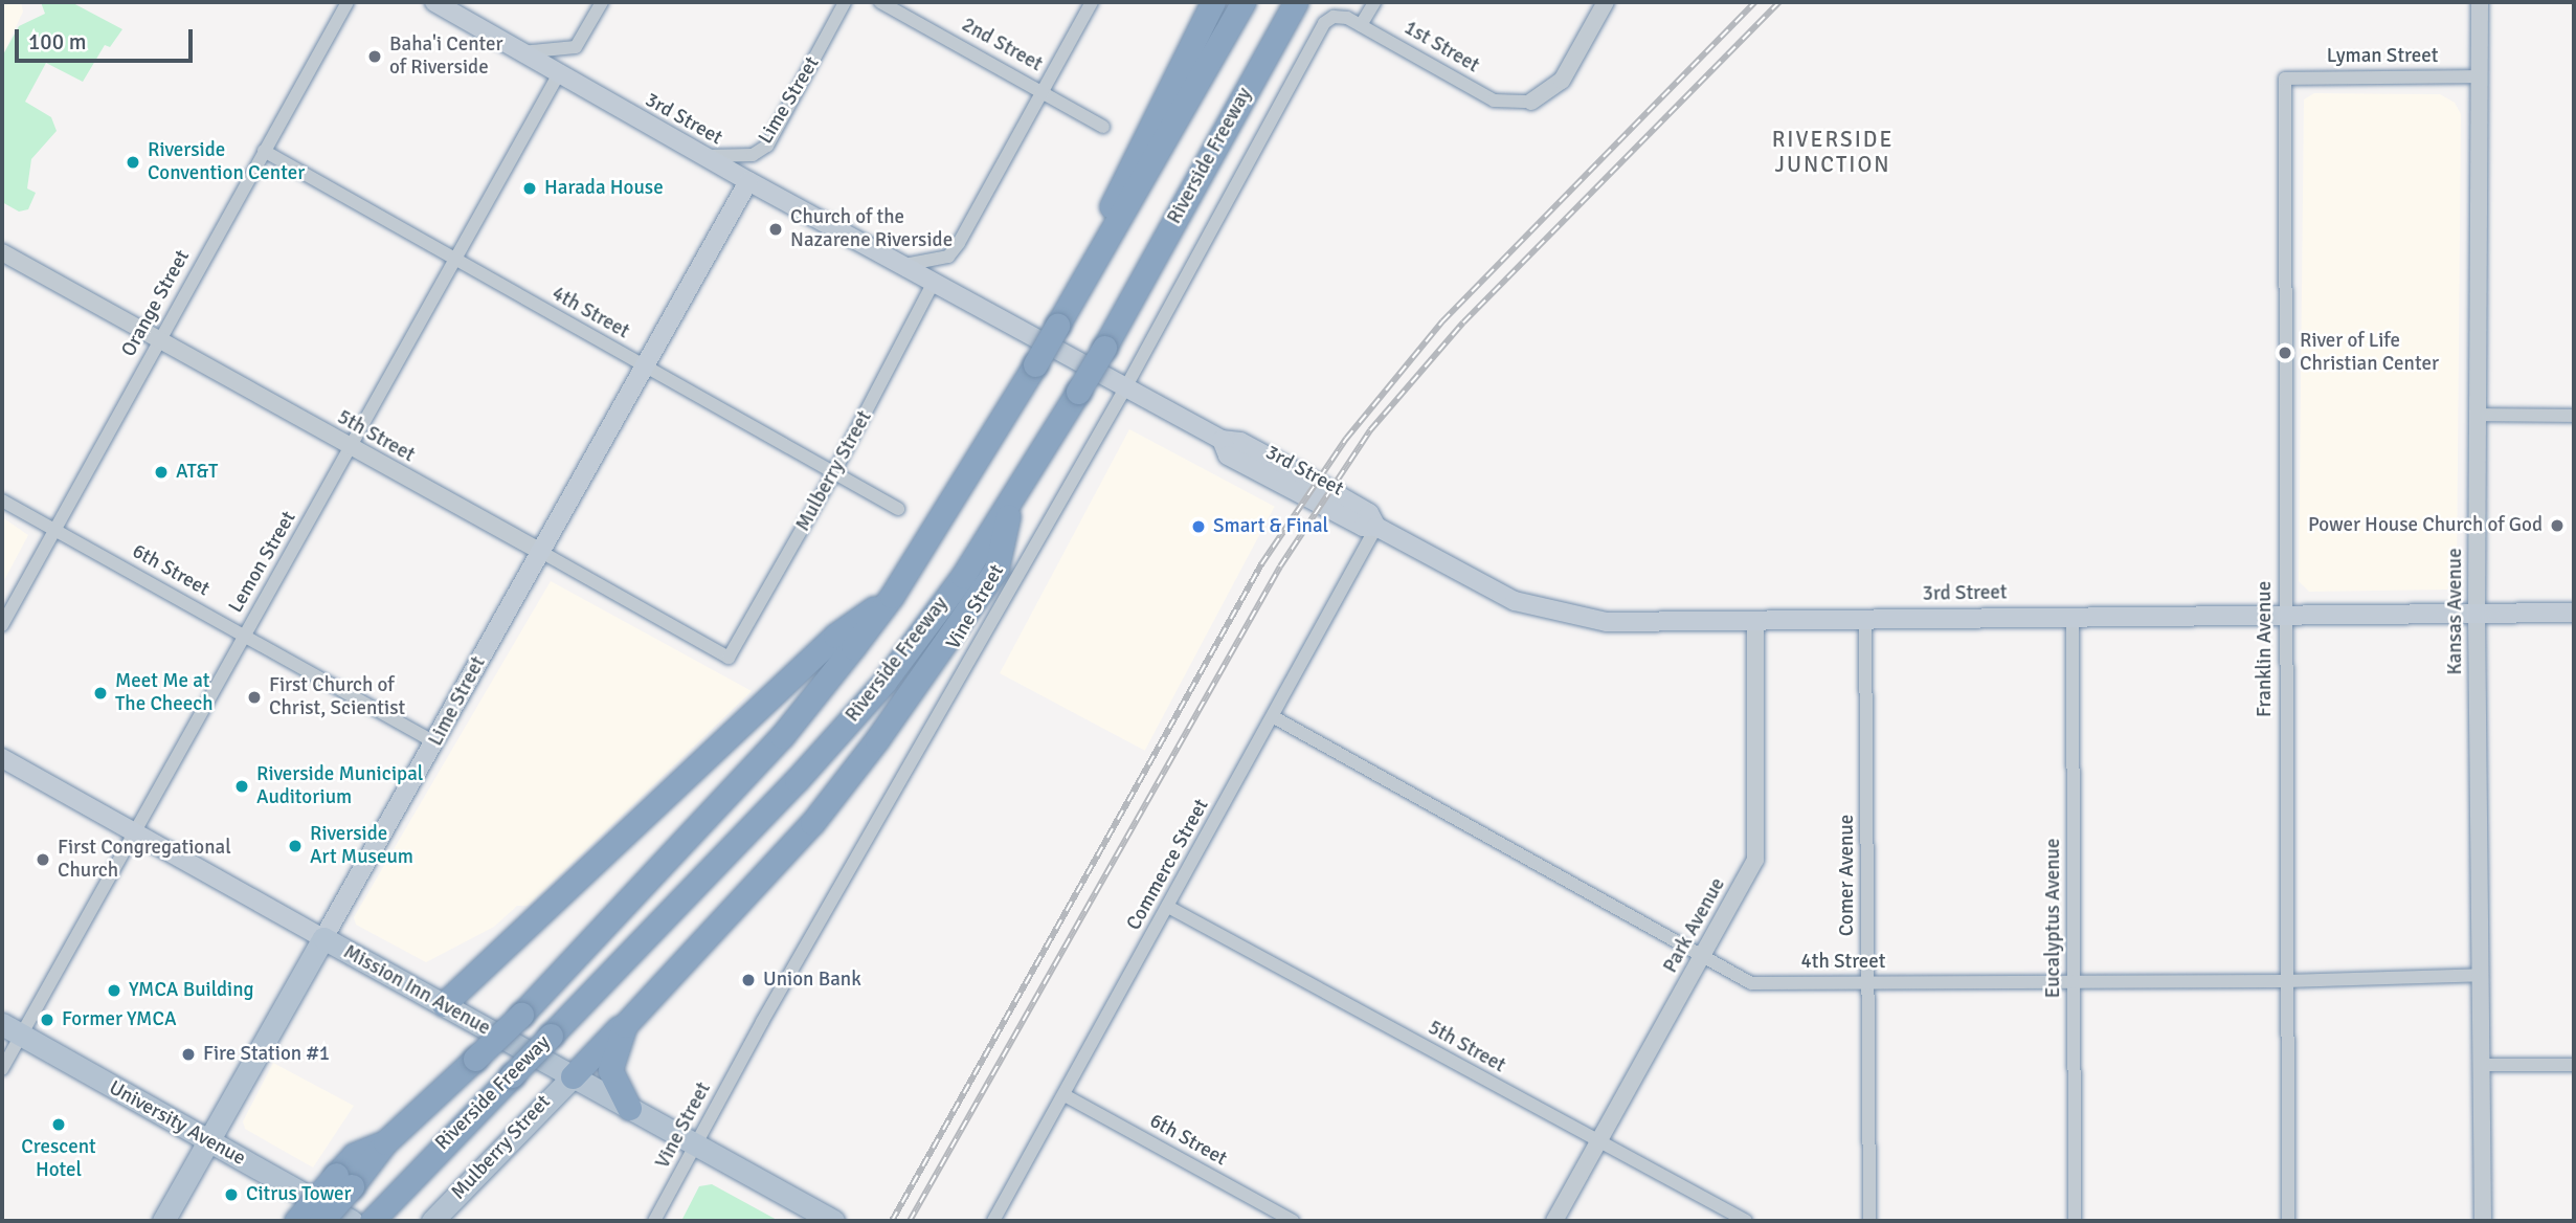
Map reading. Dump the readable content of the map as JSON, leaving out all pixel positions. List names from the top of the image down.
{
  "streets": {
    "highway": ["Riverside Freeway"],
    "main road": [
      "Lime Street",
      "3rd Street",
      "Mulberry Street",
      "Mission Inn Avenue",
      "University Avenue"
    ],
    "street": [
      "2nd Street",
      "1st Street",
      "Lyman Street",
      "Orange Street",
      "4th Street",
      "5th Street",
      "Lemon Street",
      "6th Street",
      "Vine Street",
      "Kansas Avenue",
      "Franklin Avenue",
      "Commerce Street",
      "Comer Avenue",
      "Eucalyptus Avenue",
      "Park Avenue"
    ]
  },
  "crossings": [
    ["1st Street", "Vine Street"],
    ["Lyman Street", "Kansas Avenue"],
    ["Lyman Street", "Franklin Avenue"],
    ["Lime Street", "3rd Street"],
    ["Lime Street", "4th Street"],
    ["Lime Street", "5th Street"],
    ["Lime Street", "6th Street"],
    ["Lime Street", "Mission Inn Avenue"],
    ["Lime Street", "University Avenue"],
    ["3rd Street", "Mulberry Street"],
    ["3rd Street", "Lemon Street"],
    ["3rd Street", "Vine Street"],
    ["3rd Street", "Kansas Avenue"],
    ["3rd Street", "Franklin Avenue"],
    ["3rd Street", "Commerce Street"],
    ["3rd Street", "Comer Avenue"],
    ["3rd Street", "Eucalyptus Avenue"],
    ["3rd Street", "Park Avenue"],
    ["Orange Street", "4th Street"],
    ["Orange Street", "5th Street"],
    ["Orange Street", "6th Street"],
    ["4th Street", "Mulberry Street"],
    ["4th Street", "Lemon Street"],
    ["4th Street", "Kansas Avenue"],
    ["4th Street", "Franklin Avenue"],
    ["4th Street", "Commerce Street"],
    ["4th Street", "Comer Avenue"],
    ["4th Street", "Eucalyptus Avenue"],
    ["4th Street", "Park Avenue"],
    ["5th Street", "Mulberry Street"],
    ["5th Street", "Lemon Street"],
    ["5th Street", "Commerce Street"],
    ["5th Street", "Park Avenue"],
    ["Mulberry Street", "Mission Inn Avenue"],
    ["Lemon Street", "6th Street"],
    ["Lemon Street", "Mission Inn Avenue"],
    ["Lemon Street", "University Avenue"],
    ["6th Street", "Commerce Street"],
    ["Vine Street", "Mission Inn Avenue"]
  ],
  "districts": ["RIVERSIDE JUNCTION"],
  "places": [
    "Baha'i Center of Riverside",
    "Riverside Convention Center",
    "Harada House",
    "Church of the Nazarene Riverside",
    "River of Life Christian Center",
    "AT&T",
    "Power House Church of God",
    "Smart & Final",
    "Meet Me at The Cheech",
    "First Church of Christ, Scientist",
    "Riverside Municipal Auditorium",
    "Riverside Art Museum",
    "First Congregational Church",
    "Union Bank",
    "YMCA Building",
    "Former YMCA",
    "Fire Station #1",
    "Crescent Hotel",
    "Citrus Tower"
  ],
  "scale_bar": "100 m"
}
